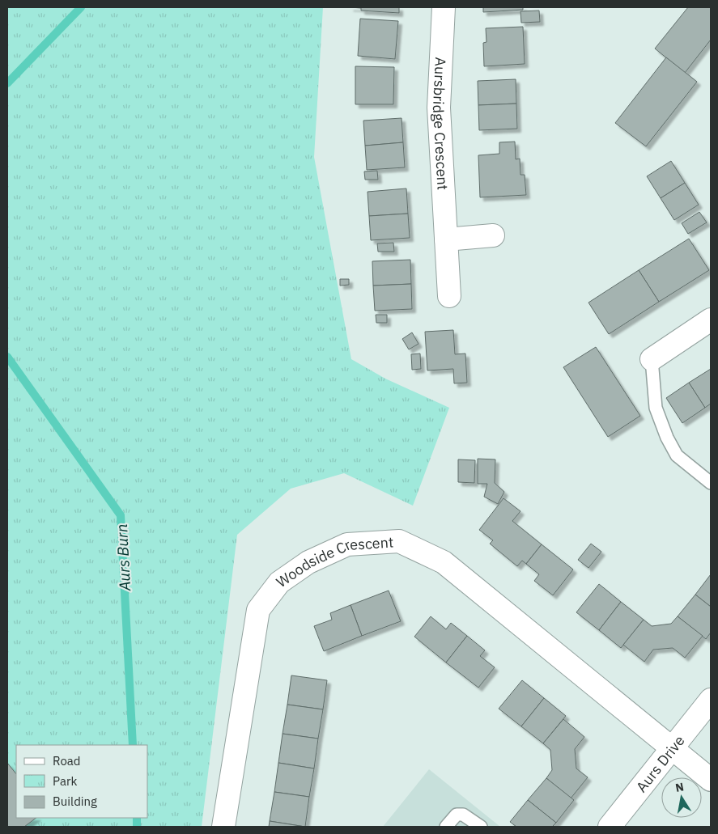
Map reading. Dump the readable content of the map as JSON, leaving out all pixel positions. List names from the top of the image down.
{
  "streets": {
    "street": ["Aursbridge Crescent", "Woodside Crescent", "Aurs Drive"]
  },
  "crossings": [
    ["Woodside Crescent", "Aurs Drive"]
  ],
  "water": ["Aurs Burn"],
  "legend": ["Road", "Park", "Building"],
  "north": "top"
}
